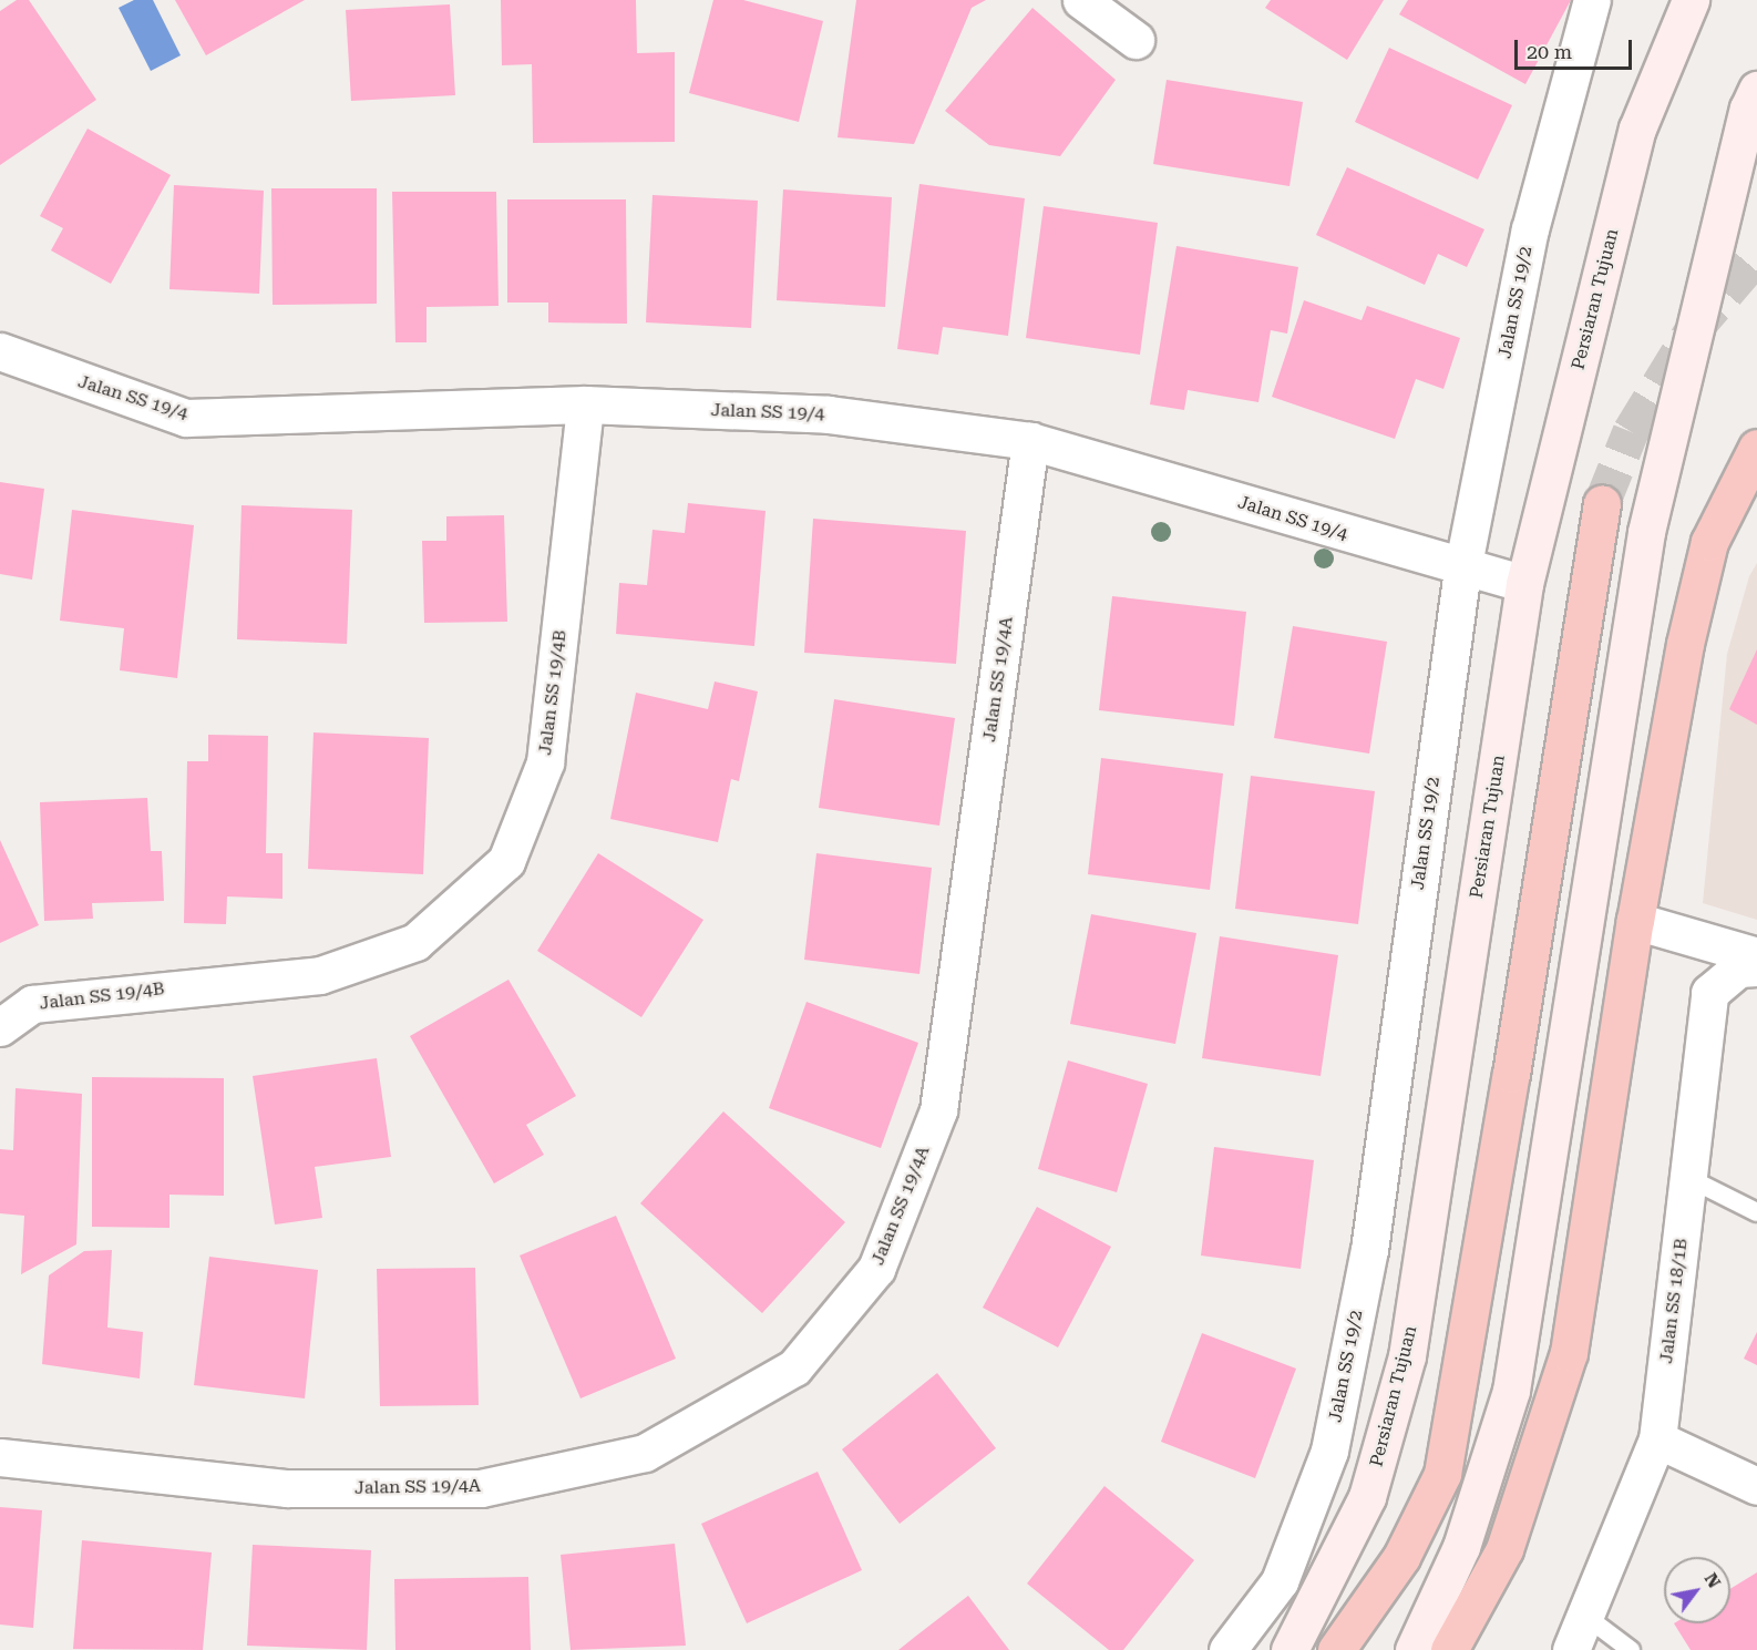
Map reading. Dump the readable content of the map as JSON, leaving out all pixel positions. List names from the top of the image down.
{
  "streets": {
    "main road": ["Persiaran Tujuan"],
    "street": [
      "Jalan SS 19/2",
      "Jalan SS 19/4",
      "Jalan SS 19/4A",
      "Jalan SS 19/4B",
      "Jalan SS 18/1B"
    ]
  },
  "crossings": [
    ["Persiaran Tujuan", "Jalan SS 19/4"],
    ["Jalan SS 19/2", "Jalan SS 19/4"],
    ["Jalan SS 19/4", "Jalan SS 19/4A"],
    ["Jalan SS 19/4", "Jalan SS 19/4B"]
  ],
  "scale_bar": "20 m",
  "north": "top right"
}
